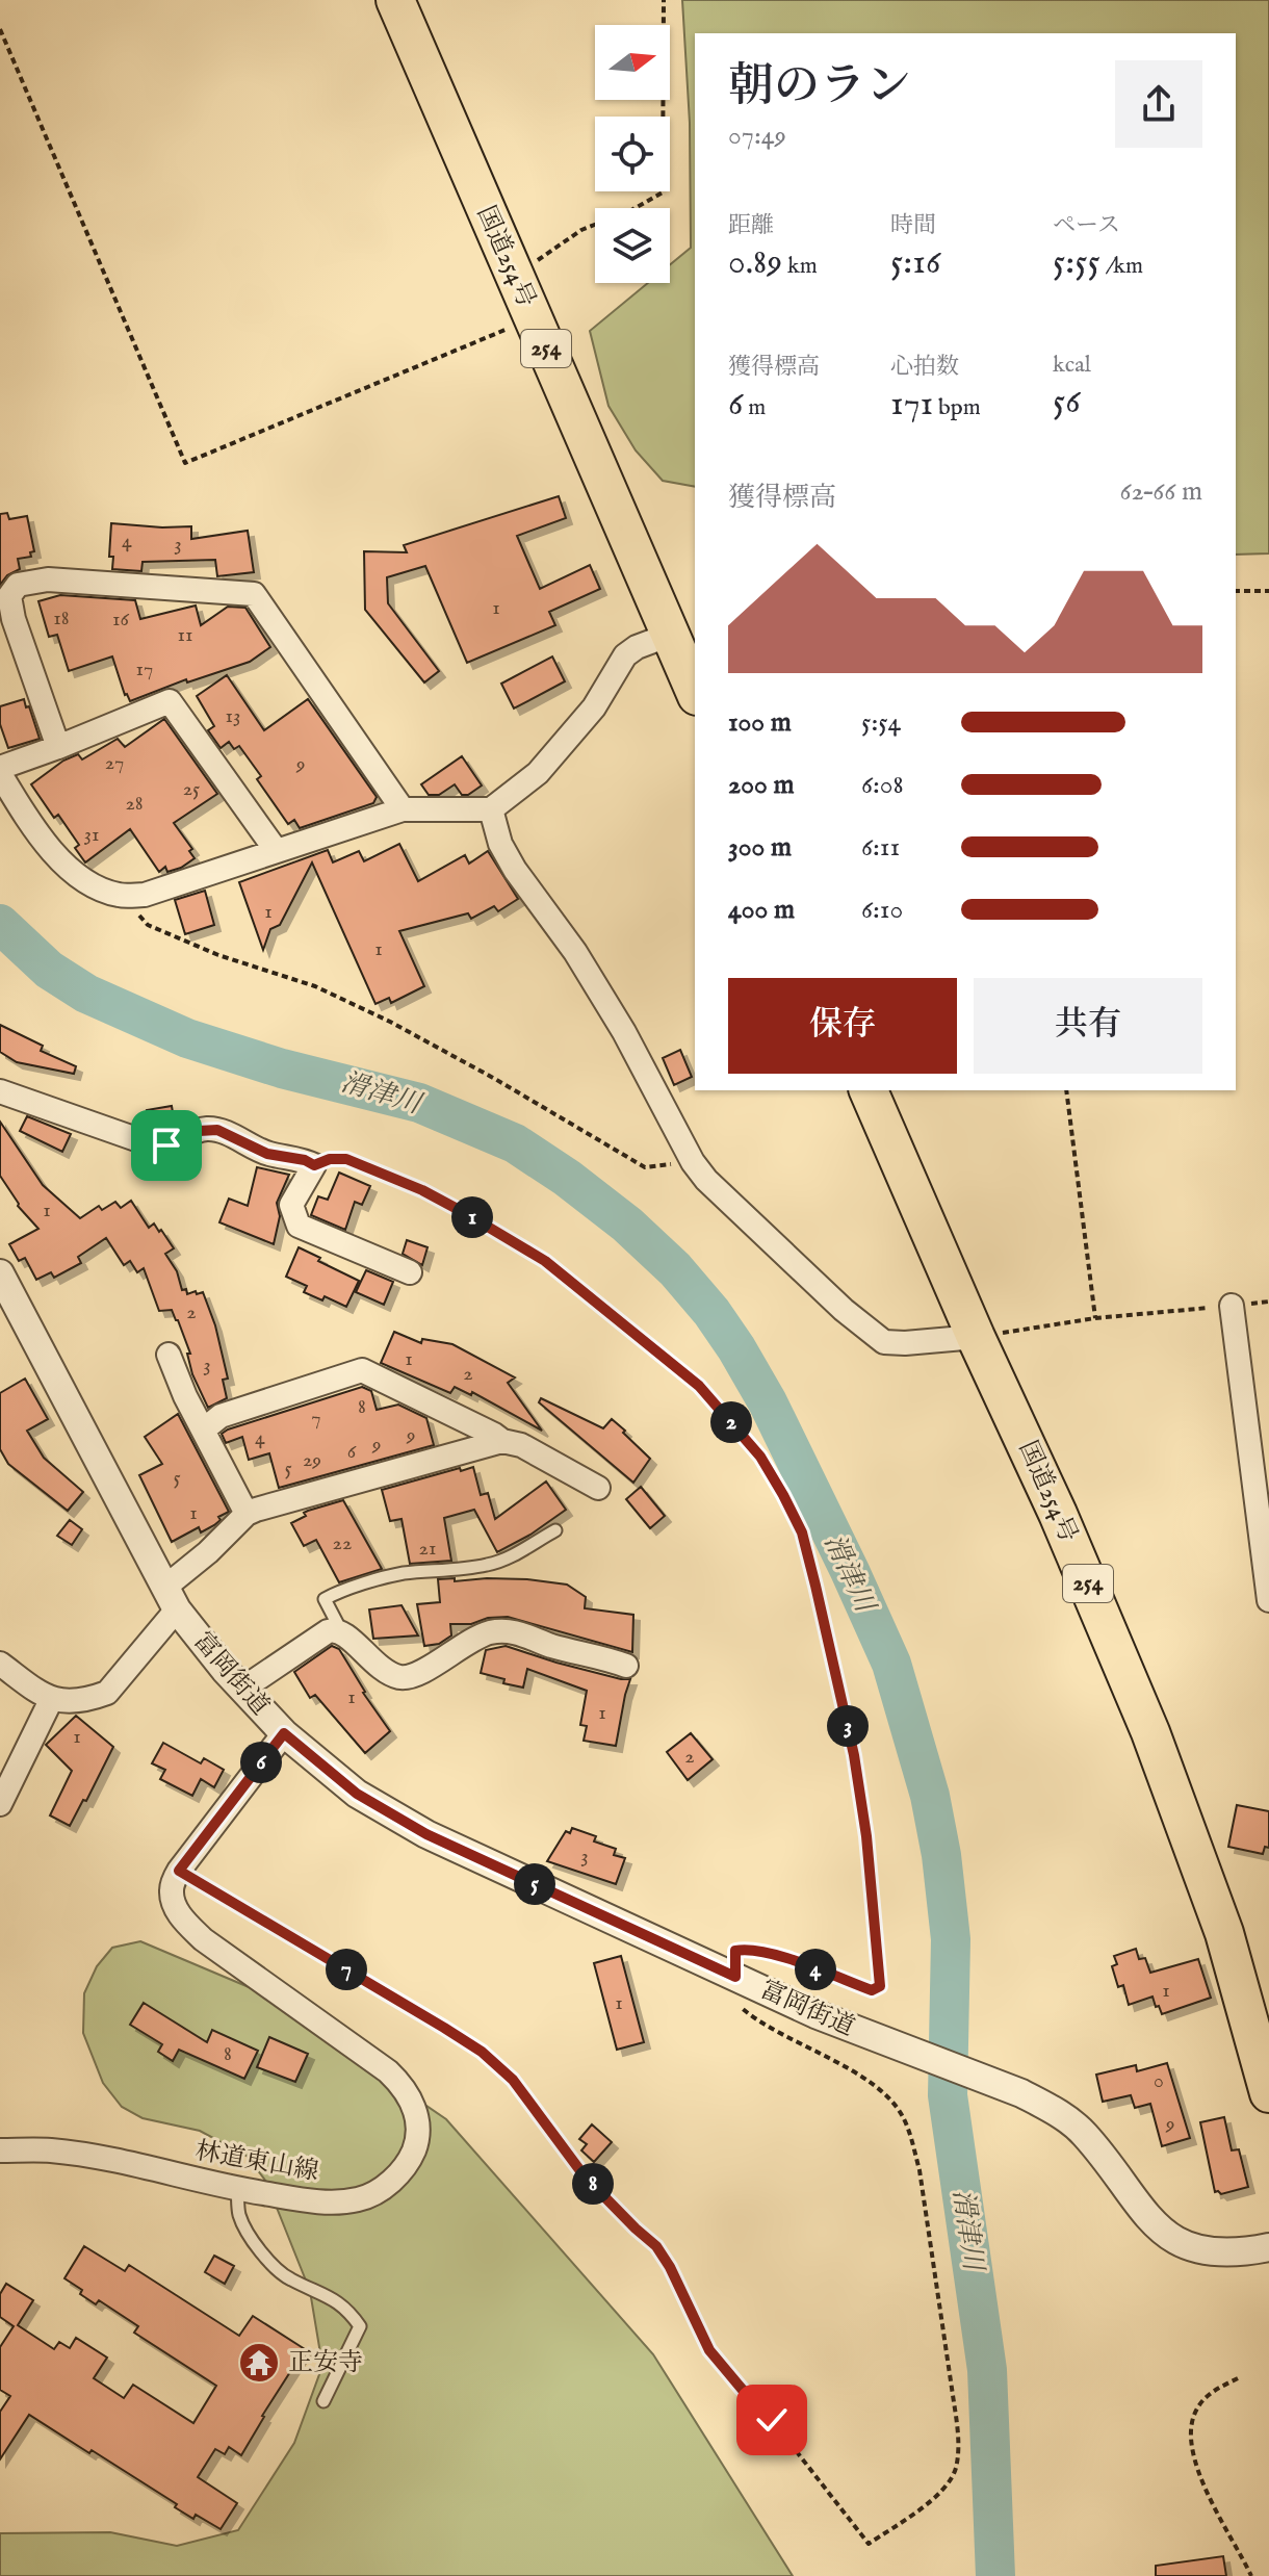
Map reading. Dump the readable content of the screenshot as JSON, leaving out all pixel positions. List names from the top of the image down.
{
  "streets": {
    "highway": ["国道254号", "254"],
    "street": ["富岡街道", "林道東山線"]
  },
  "water": ["滑津川"],
  "places": {
    "temple": ["正安寺"]
  },
  "house_numbers": [
    "4",
    "3",
    "1",
    "18",
    "16",
    "11",
    "17",
    "13",
    "27",
    "9",
    "25",
    "28",
    "31",
    "1",
    "1",
    "1",
    "2",
    "1",
    "3",
    "2",
    "8",
    "7",
    "9",
    "4",
    "9",
    "6",
    "29",
    "5",
    "5",
    "1",
    "22",
    "21",
    "1",
    "1",
    "1",
    "2",
    "3",
    "1",
    "1",
    "8",
    "0",
    "9"
  ],
  "north": "right",
  "page": {
    "heading": ["朝のラン", "07:49"],
    "stats": [
      ["距離", "0.89 km"],
      ["時間", "5:16"],
      ["ペース", "5:55 /km"],
      ["獲得標高", "6 m"],
      ["心拍数", "171 bpm"],
      ["kcal", "56"]
    ],
    "chart": ["獲得標高", "62–66 m"],
    "list": [
      {
        "name": "100 m",
        "note": "5:54"
      },
      {
        "name": "200 m",
        "note": "6:08"
      },
      {
        "name": "300 m",
        "note": "6:11"
      },
      {
        "name": "400 m",
        "note": "6:10"
      }
    ],
    "buttons": ["保存", "共有"],
    "pins": [
      "1",
      "2",
      "3",
      "6",
      "5",
      "4",
      "7",
      "8"
    ]
  }
}
